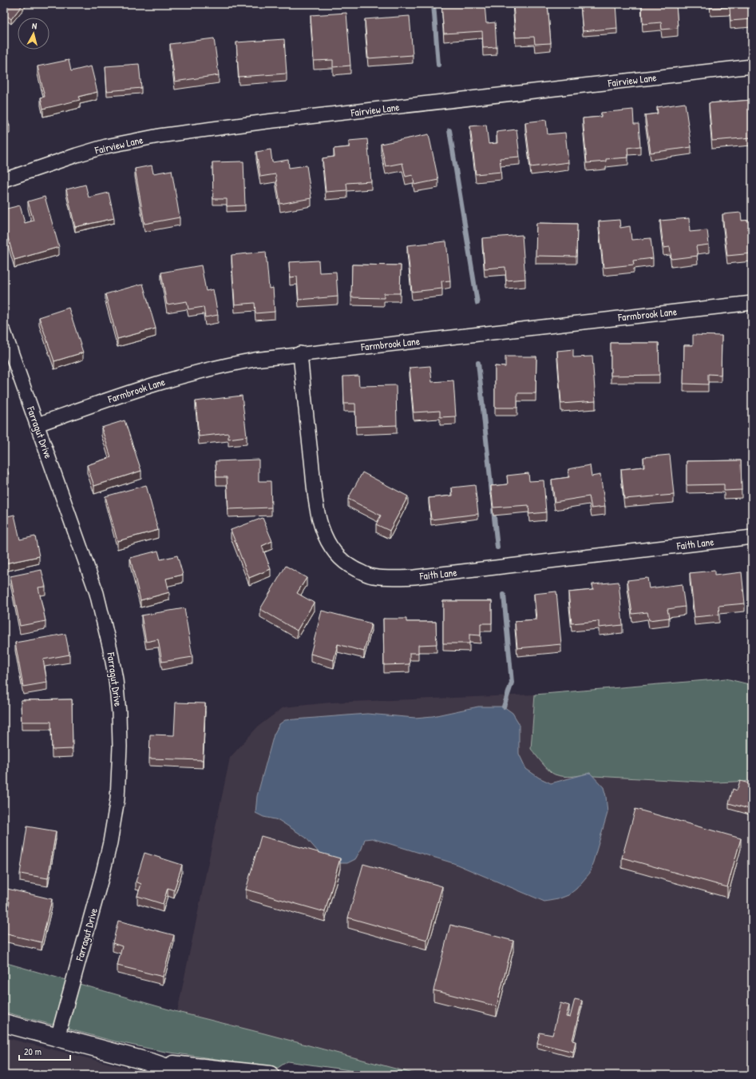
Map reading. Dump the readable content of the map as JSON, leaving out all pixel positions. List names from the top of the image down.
{
  "streets": {
    "street": [
      "Fairview Lane",
      "Farmbrook Lane",
      "Farragut Drive",
      "Faith Lane"
    ]
  },
  "crossings": [
    ["Farmbrook Lane", "Farragut Drive"],
    ["Farmbrook Lane", "Faith Lane"]
  ],
  "scale_bar": "20 m",
  "north": "top"
}
